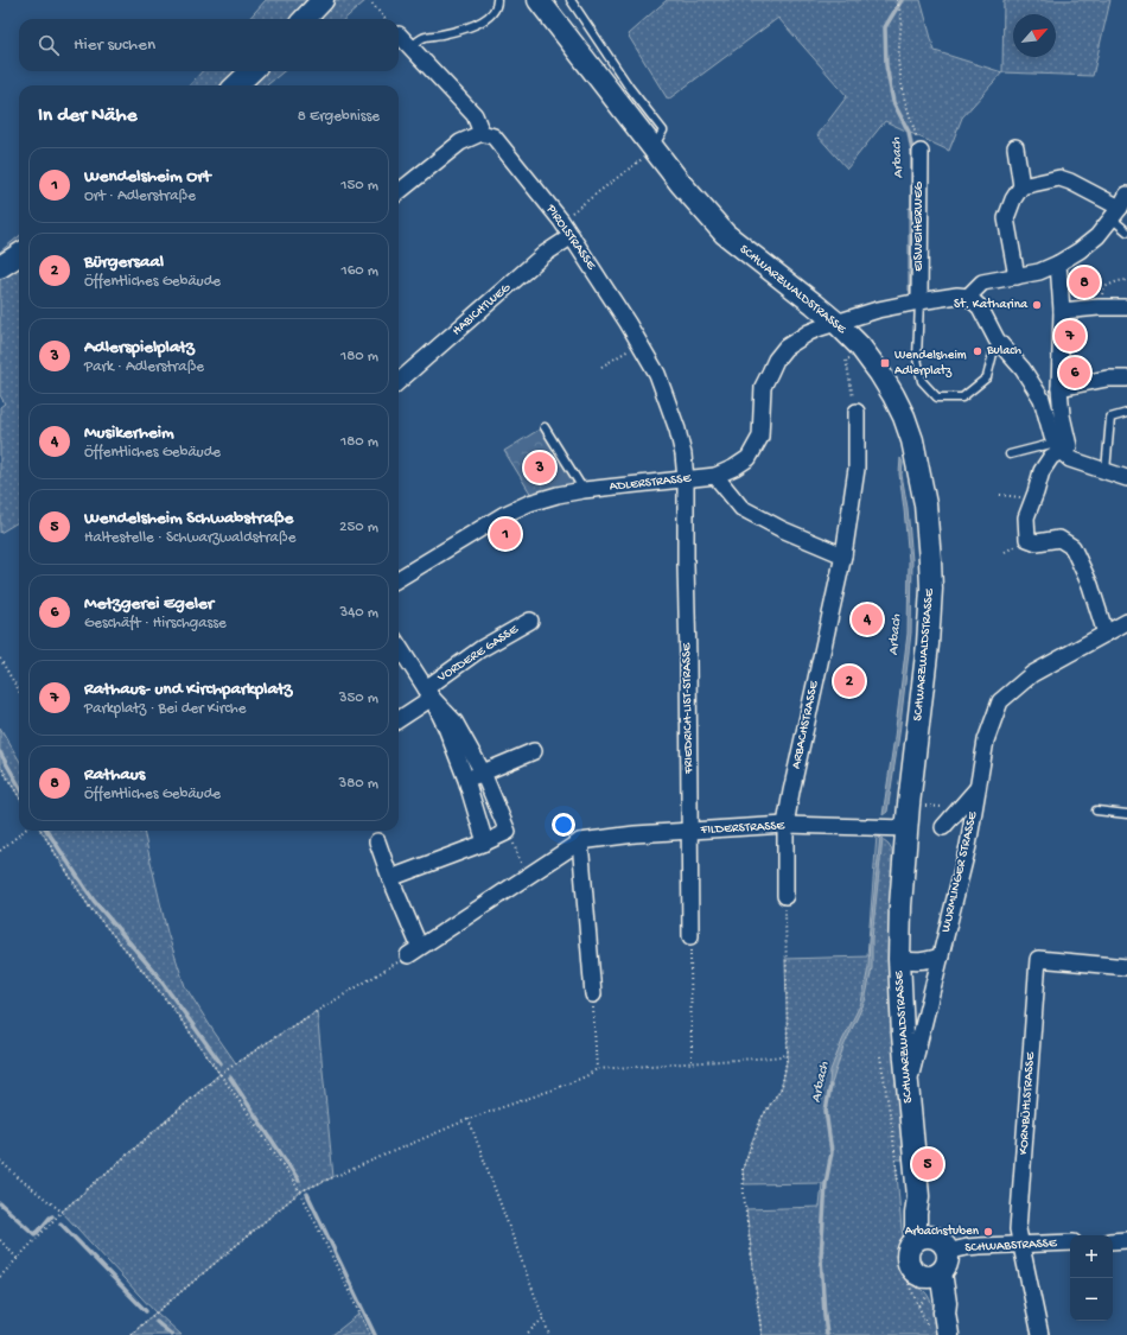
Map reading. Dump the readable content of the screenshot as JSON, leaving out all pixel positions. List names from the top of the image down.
{
  "streets": {
    "street": [
      "EISWEIHERWEG",
      "PIROLSTRASSE",
      "SCHWARZWALDSTRASSE",
      "HABICHTWEG",
      "ADLERSTRASSE",
      "VORDERE GASSE",
      "FRIEDRICH-LIST-STRASSE",
      "ARBACHSTRASSE",
      "FILDERSTRASSE",
      "WURMLINGER STRASSE",
      "KORNBÜHLSTRASSE",
      "SCHWABSTRASSE"
    ]
  },
  "crossings": [
    ["EISWEIHERWEG", "ADLERSTRASSE"],
    ["PIROLSTRASSE", "HABICHTWEG"],
    ["PIROLSTRASSE", "ADLERSTRASSE"],
    ["PIROLSTRASSE", "FRIEDRICH-LIST-STRASSE"],
    ["SCHWARZWALDSTRASSE", "ADLERSTRASSE"],
    ["SCHWARZWALDSTRASSE", "FILDERSTRASSE"],
    ["SCHWARZWALDSTRASSE", "WURMLINGER STRASSE"],
    ["SCHWARZWALDSTRASSE", "SCHWABSTRASSE"],
    ["ADLERSTRASSE", "FRIEDRICH-LIST-STRASSE"],
    ["FRIEDRICH-LIST-STRASSE", "FILDERSTRASSE"],
    ["ARBACHSTRASSE", "FILDERSTRASSE"],
    ["KORNBÜHLSTRASSE", "SCHWABSTRASSE"]
  ],
  "water": ["Arbach"],
  "places": {
    "other": ["St. Katharina", "Bulach", "Arbachstuben"],
    "transit": ["Wendelsheim Adlerplatz"]
  },
  "north": "top right",
  "page": {
    "search": "Hier suchen",
    "heading": ["In der Nähe", "8 Ergebnisse"],
    "list": [
      {
        "mark": "1",
        "name": "Wendelsheim Ort",
        "note": "Ort · Adlerstraße",
        "value": "150 m"
      },
      {
        "mark": "2",
        "name": "Bürgersaal",
        "note": "Öffentliches Gebäude",
        "value": "160 m"
      },
      {
        "mark": "3",
        "name": "Adlerspielplatz",
        "note": "Park · Adlerstraße",
        "value": "180 m"
      },
      {
        "mark": "4",
        "name": "Musikerheim",
        "note": "Öffentliches Gebäude",
        "value": "180 m"
      },
      {
        "mark": "5",
        "name": "Wendelsheim Schwabstraße",
        "note": "Haltestelle · Schwarzwaldstraße",
        "value": "250 m"
      },
      {
        "mark": "6",
        "name": "Metzgerei Egeler",
        "note": "Geschäft · Hirschgasse",
        "value": "340 m"
      },
      {
        "mark": "7",
        "name": "Rathaus- und Kirchparkplatz",
        "note": "Parkplatz · Bei der Kirche",
        "value": "350 m"
      },
      {
        "mark": "8",
        "name": "Rathaus",
        "note": "Öffentliches Gebäude",
        "value": "380 m"
      }
    ],
    "pins": [
      "8",
      "7",
      "6",
      "3",
      "1",
      "4",
      "2",
      "5"
    ],
    "map_buttons": ["+", "−"]
  }
}
